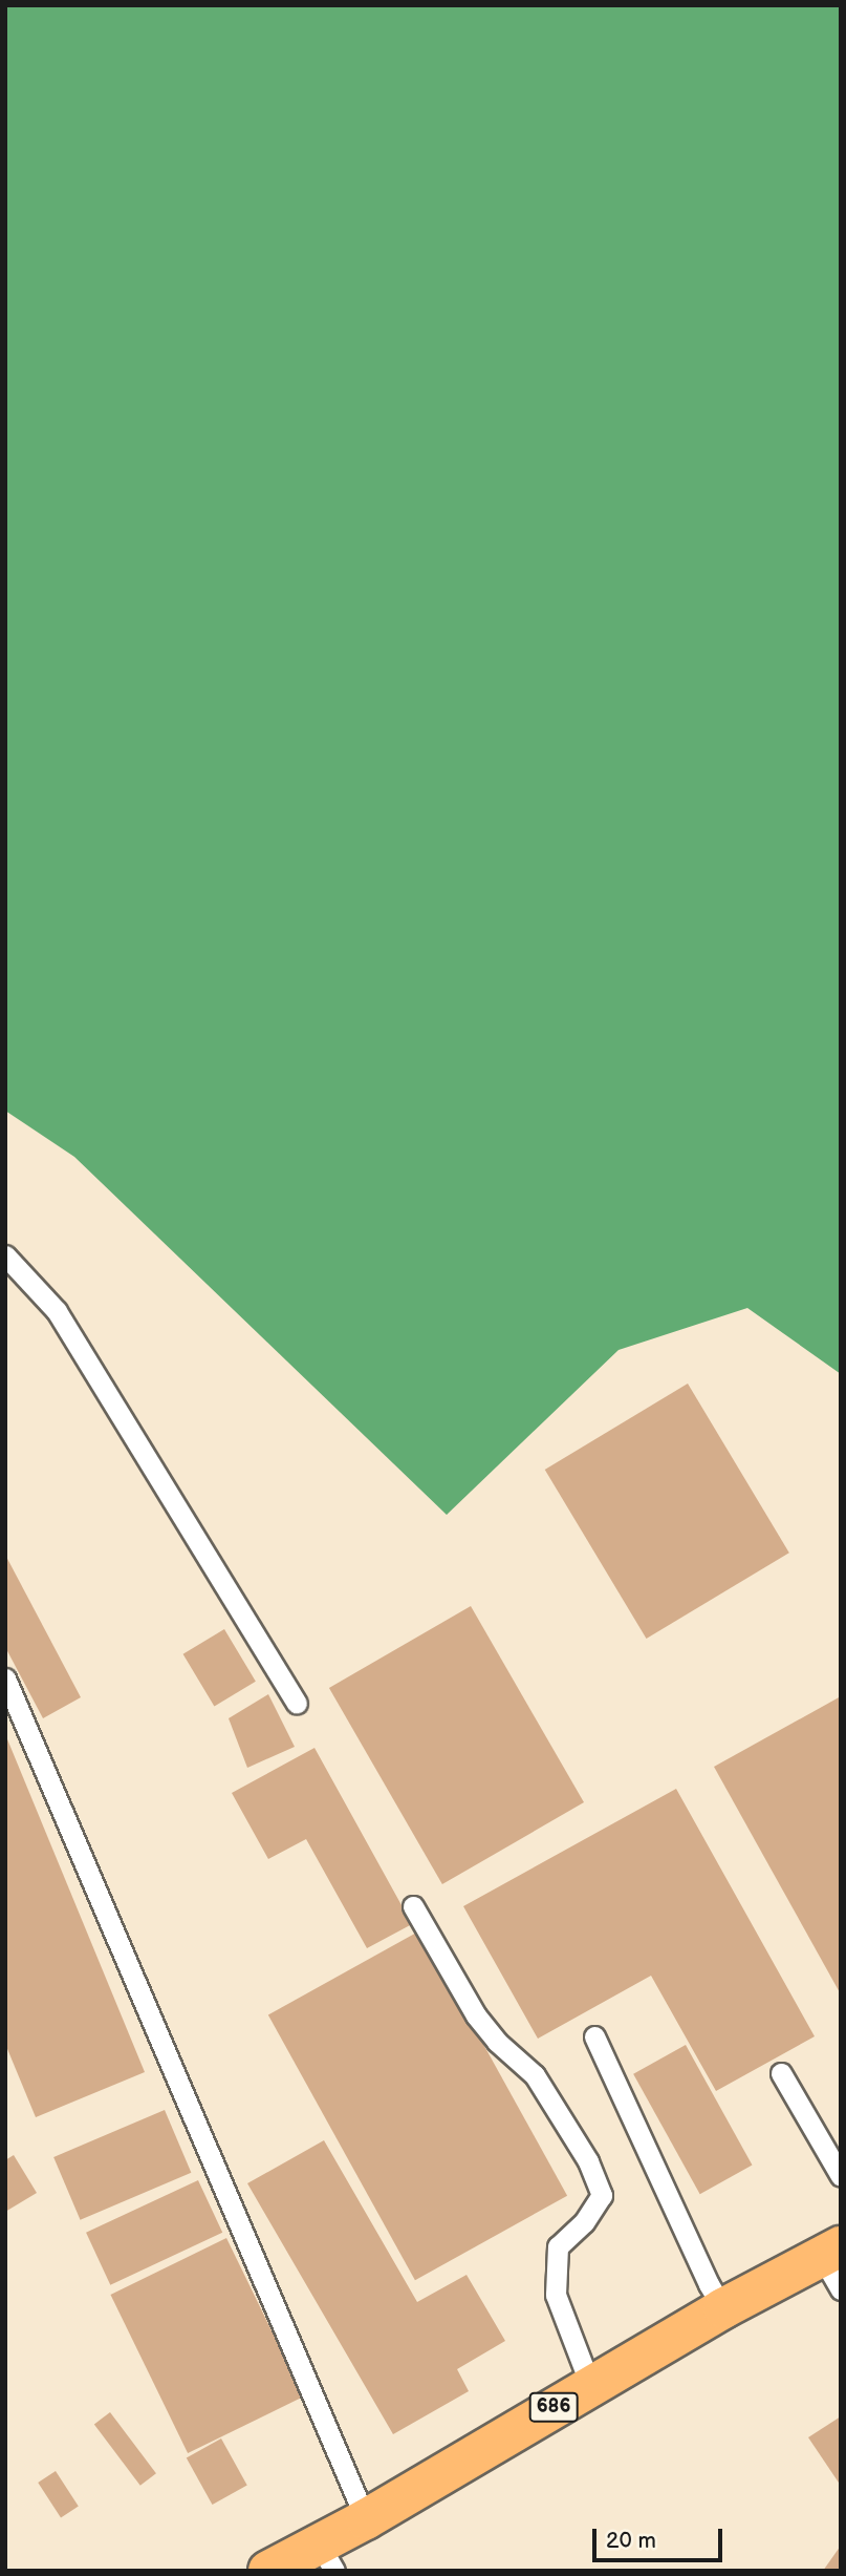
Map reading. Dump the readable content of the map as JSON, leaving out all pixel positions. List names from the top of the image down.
{
  "streets": {
    "main road": ["686"]
  },
  "scale_bar": "20 m"
}
